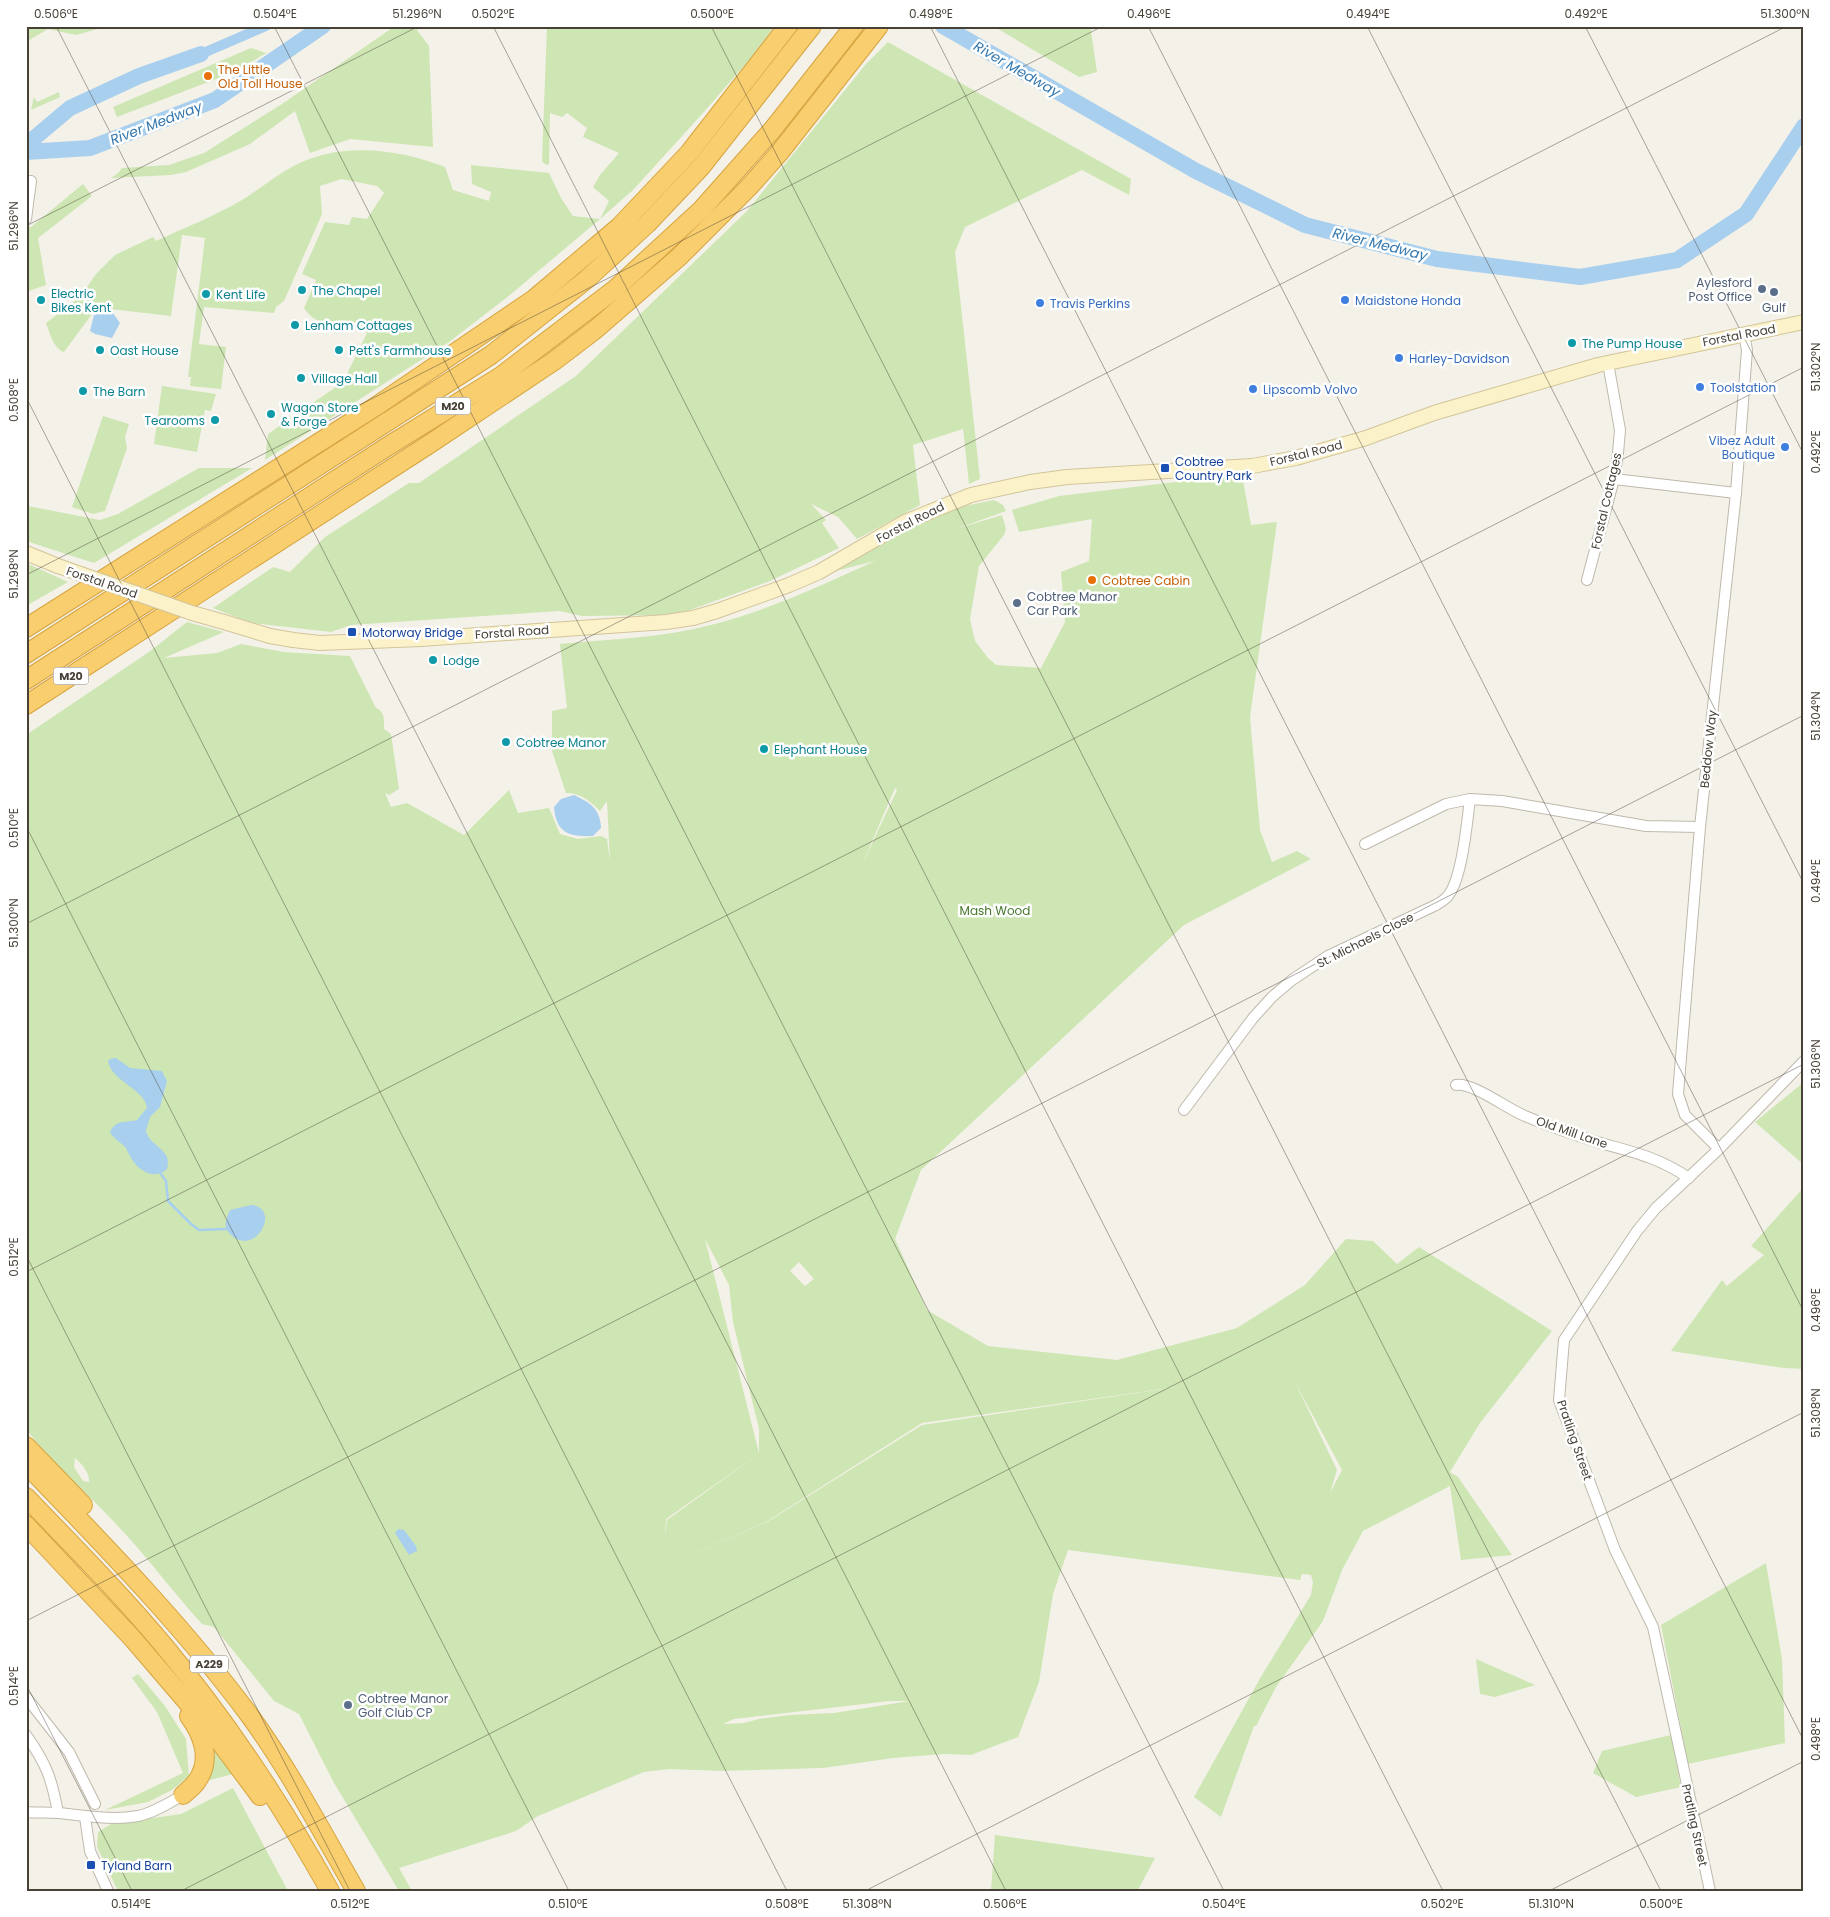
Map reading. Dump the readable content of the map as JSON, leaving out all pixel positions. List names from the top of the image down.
{
  "streets": {
    "highway": ["M20", "A229"],
    "street": [
      "Forstal Road",
      "Forstal Cottages",
      "Beddow Way",
      "St. Michaels Close",
      "Old Mill Lane",
      "Pratling Street"
    ]
  },
  "crossings": [
    ["Forstal Road", "Forstal Cottages"],
    ["Forstal Road", "Beddow Way"],
    ["Beddow Way", "Pratling Street"],
    ["Old Mill Lane", "Pratling Street"]
  ],
  "water": ["River Medway"],
  "parks": ["Mash Wood"],
  "places": {
    "other": [
      "The Little Old Toll House",
      "Aylesford Post Office",
      "The Chapel",
      "Gulf",
      "Kent Life",
      "Electric Bikes Kent",
      "Maidstone Honda",
      "Travis Perkins",
      "Lenham Cottages",
      "The Pump House",
      "Oast House",
      "Pett's Farmhouse",
      "Harley-Davidson",
      "Village Hall",
      "Toolstation",
      "Lipscomb Volvo",
      "The Barn",
      "Wagon Store & Forge",
      "Tearooms",
      "Vibez Adult Boutique",
      "Cobtree Cabin",
      "Cobtree Manor Car Park",
      "Lodge",
      "Cobtree Manor",
      "Elephant House",
      "Cobtree Manor Golf Club CP"
    ],
    "transit": ["Cobtree Country Park", "Motorway Bridge", "Tyland Barn"]
  },
  "coordinates": [
    "0.506°E",
    "0.504°E",
    "51.296°N",
    "0.502°E",
    "0.500°E",
    "0.498°E",
    "0.496°E",
    "0.494°E",
    "0.492°E",
    "51.300°N",
    "51.302°N",
    "0.508°E",
    "51.298°N",
    "51.304°N",
    "0.510°E",
    "51.306°N",
    "0.512°E",
    "51.308°N",
    "0.514°E",
    "51.310°N"
  ]
}
